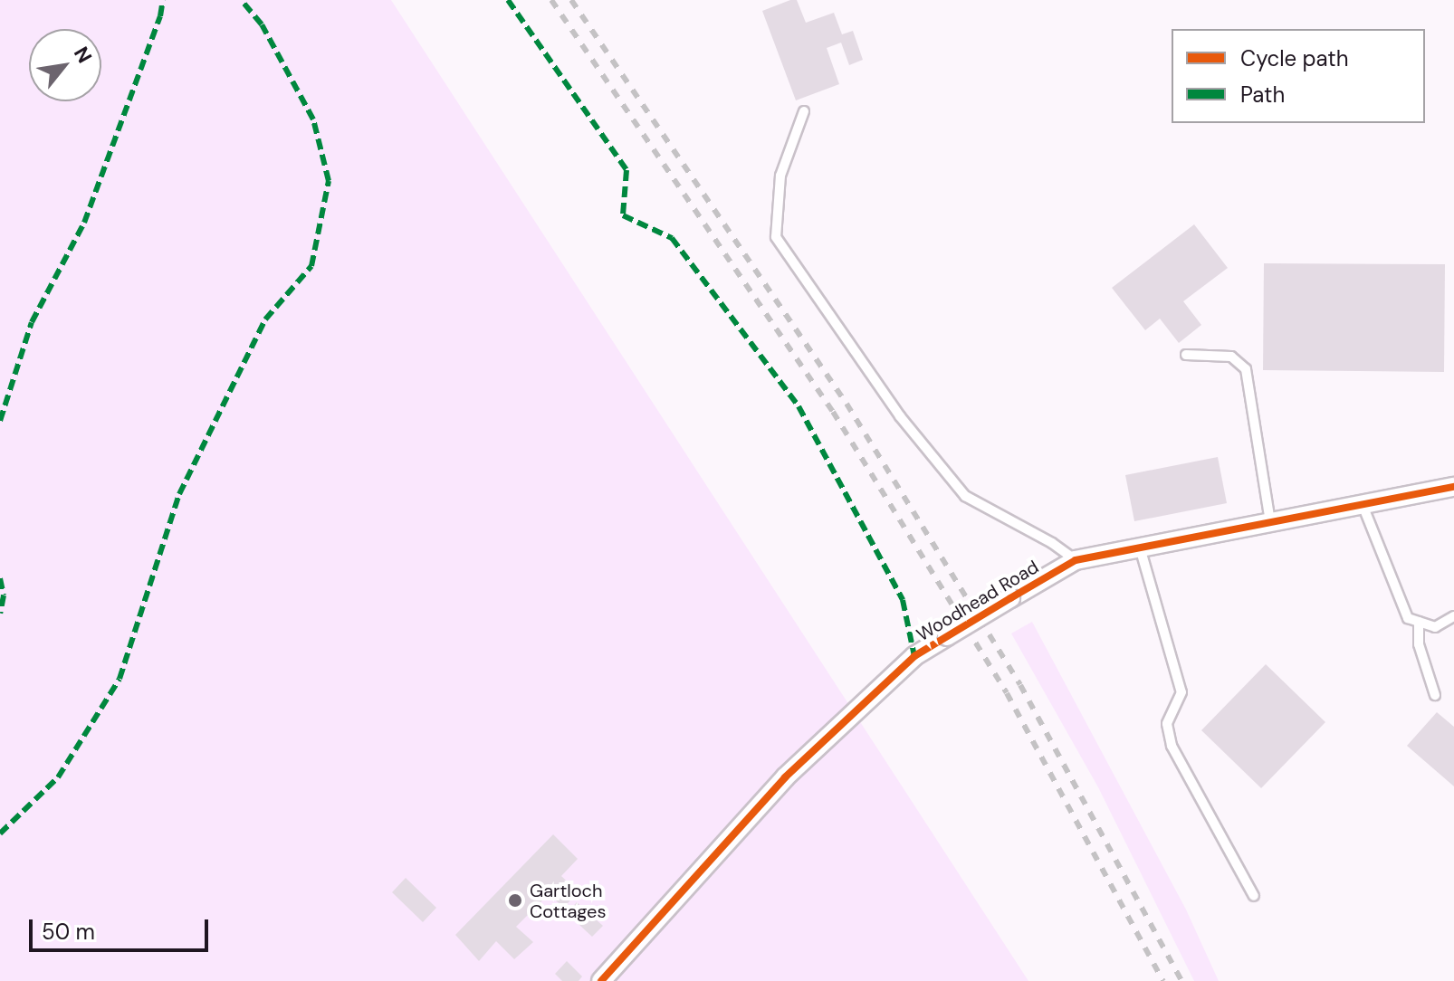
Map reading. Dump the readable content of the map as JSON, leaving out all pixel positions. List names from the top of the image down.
{
  "streets": {
    "street": ["Woodhead Road"]
  },
  "places": ["Gartloch Cottages"],
  "legend": ["Cycle path", "Path"],
  "scale_bar": "50 m",
  "north": "top right"
}
